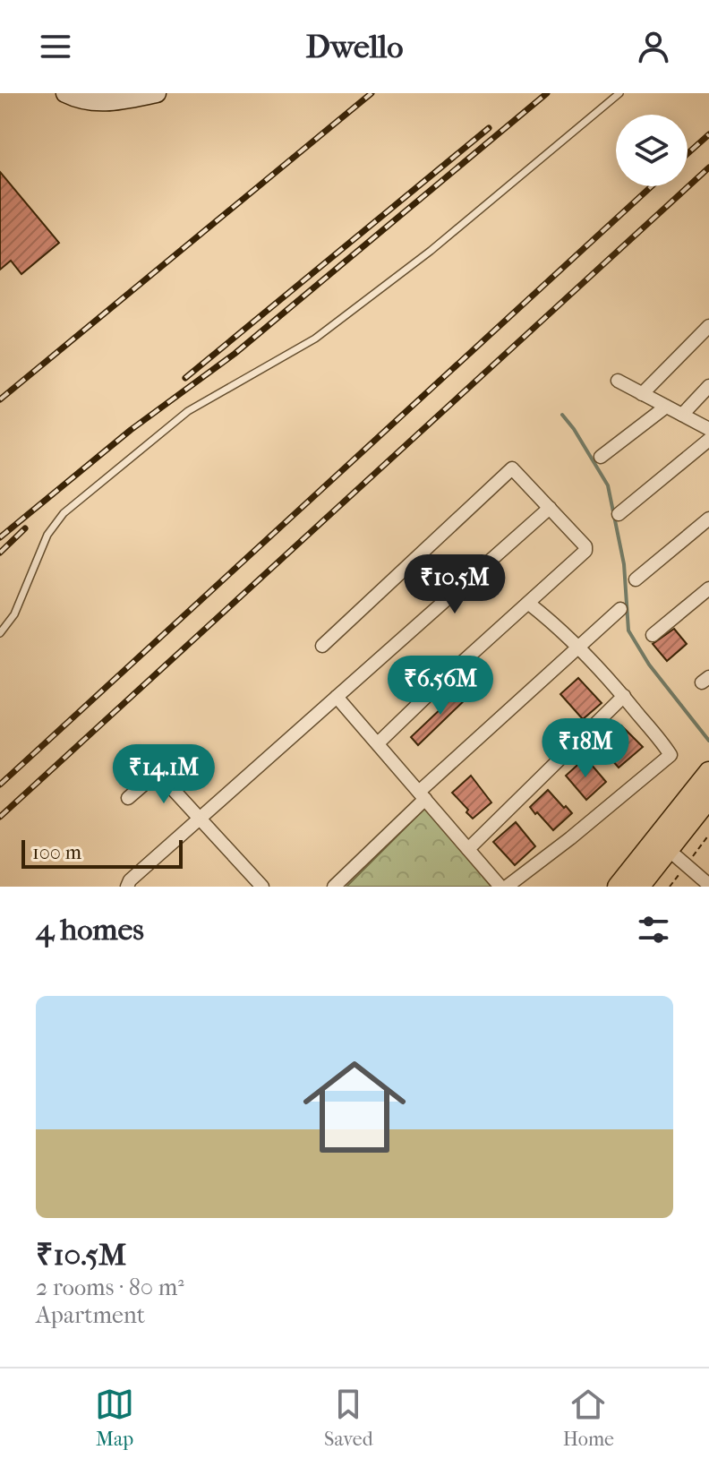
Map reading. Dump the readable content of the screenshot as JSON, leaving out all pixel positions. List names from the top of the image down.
{
  "scale_bar": "100 m",
  "page": {
    "header": "Dwello",
    "price": [
      "₹10.5M",
      "₹6.56M",
      "₹18M",
      "₹14.1M"
    ],
    "scale": "100 m",
    "heading": "4 homes",
    "list": [
      {
        "name": "₹10.5M",
        "note": "2 rooms · 80 m² · Apartment"
      }
    ],
    "tabs": ["Map", "Saved", "Home"]
  }
}
